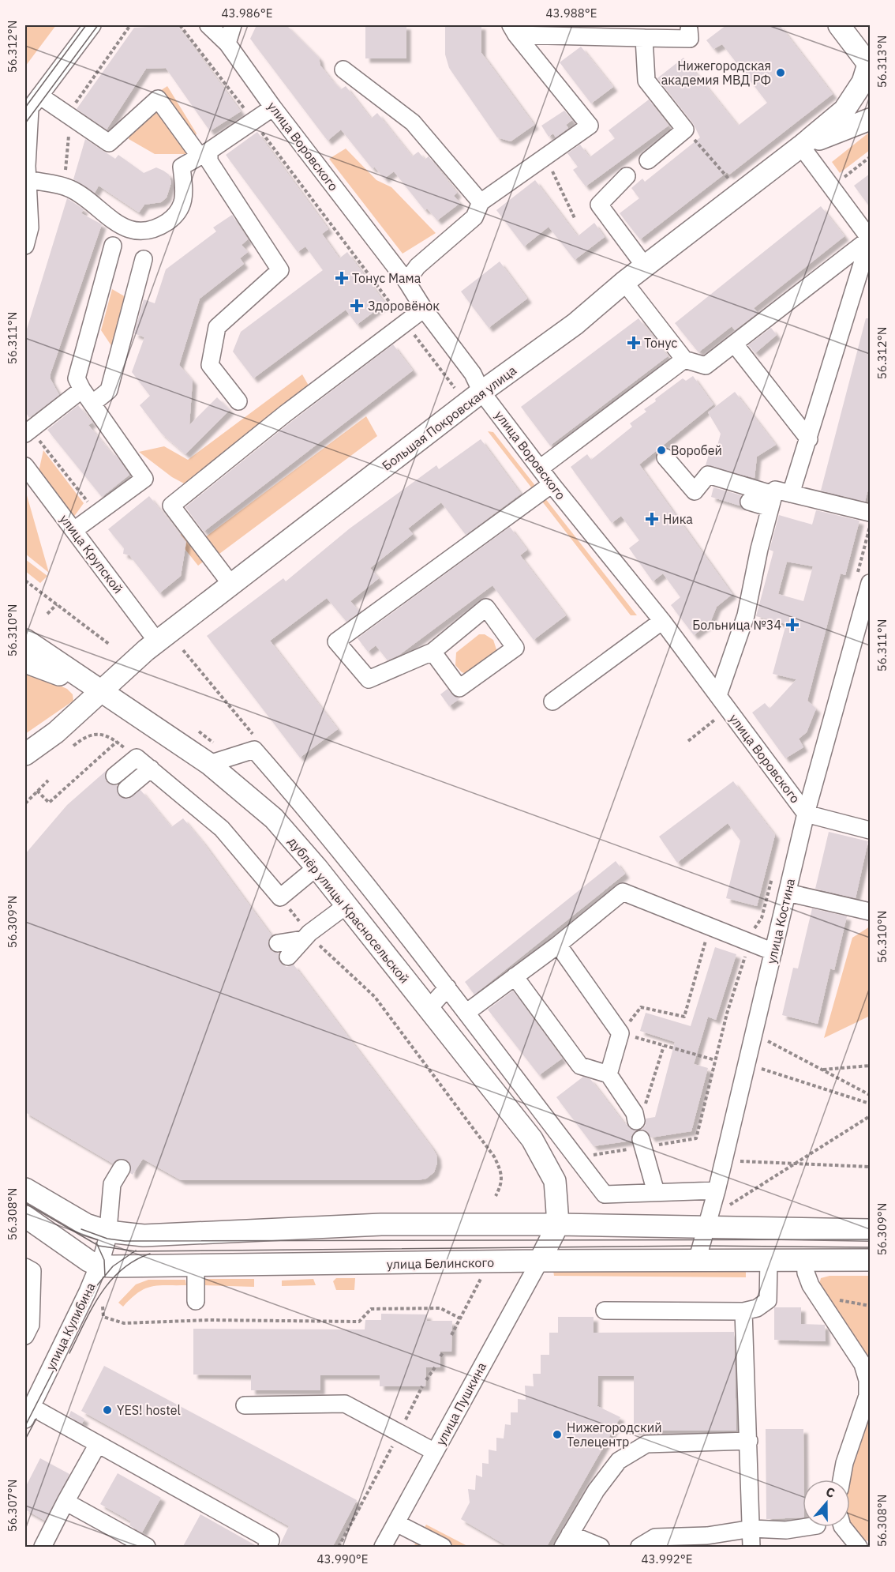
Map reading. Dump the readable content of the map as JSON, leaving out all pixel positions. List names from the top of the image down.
{
  "streets": {
    "main road": ["Большая Покровская улица", "дублёр улицы Красносельской", "улица Белинского"],
    "street": [
      "улица Воровского",
      "улица Крупской",
      "улица Костина",
      "улица Кулибина",
      "улица Пушкина"
    ]
  },
  "crossings": [
    ["улица Воровского", "Большая Покровская улица"],
    ["улица Воровского", "улица Костина"],
    ["Большая Покровская улица", "улица Крупской"],
    ["Большая Покровская улица", "дублёр улицы Красносельской"],
    ["дублёр улицы Красносельской", "улица Белинского"],
    ["дублёр улицы Красносельской", "улица Пушкина"],
    ["улица Костина", "улица Белинского"],
    ["улица Белинского", "улица Кулибина"],
    ["улица Белинского", "улица Пушкина"]
  ],
  "places": {
    "other": [
      "Нижегородская академия МВД РФ",
      "Воробей",
      "YES! hostel",
      "Нижегородский Телецентр"
    ],
    "health": [
      "Тонус Мама",
      "Здоровёнок",
      "Тонус",
      "Ника",
      "Больница №34"
    ]
  },
  "north": "top",
  "coordinates": [
    "43.986°E",
    "43.988°E",
    "56.312°N",
    "56.313°N",
    "56.311°N",
    "56.310°N",
    "56.309°N",
    "56.308°N",
    "56.307°N",
    "43.990°E",
    "43.992°E"
  ]
}
